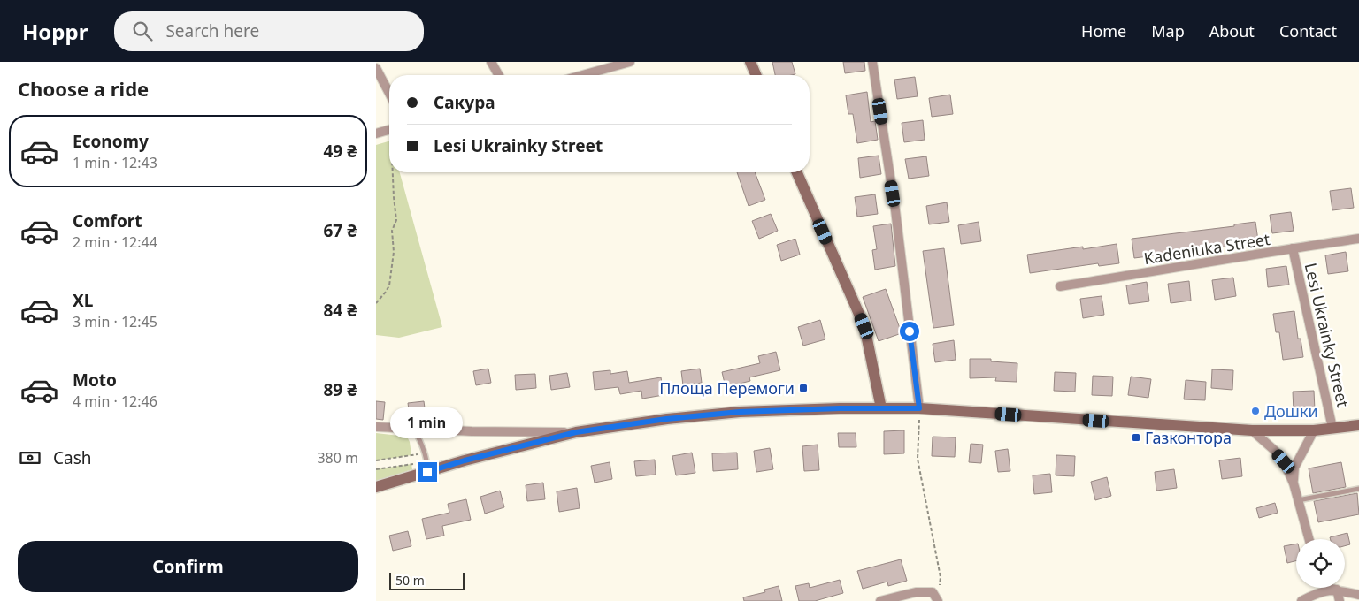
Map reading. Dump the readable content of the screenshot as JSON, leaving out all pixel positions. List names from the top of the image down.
{
  "streets": {
    "main road": ["Lesi Ukrainky Street"],
    "street": ["Kadeniuka Street"]
  },
  "crossings": [
    ["Kadeniuka Street", "Lesi Ukrainky Street"]
  ],
  "places": {
    "transit": ["Площа Перемоги", "Газконтора"],
    "other": ["Дошки"]
  },
  "scale_bar": "50 m",
  "page": {
    "header": "Hoppr",
    "search": "Search here",
    "nav": [
      "Home",
      "Map",
      "About",
      "Contact"
    ],
    "heading": "Choose a ride",
    "banner": ["Сакура", "Lesi Ukrainky Street"],
    "list": [
      {
        "name": "Economy",
        "note": "1 min · 12:43",
        "value": "49 ₴"
      },
      {
        "name": "Comfort",
        "note": "2 min · 12:44",
        "value": "67 ₴"
      },
      {
        "name": "XL",
        "note": "3 min · 12:45",
        "value": "84 ₴"
      },
      {
        "name": "Moto",
        "note": "4 min · 12:46",
        "value": "89 ₴"
      }
    ],
    "bubble": "1 min",
    "pay": ["Cash", "380 m"],
    "buttons": "Confirm",
    "scale": "50 m"
  }
}
